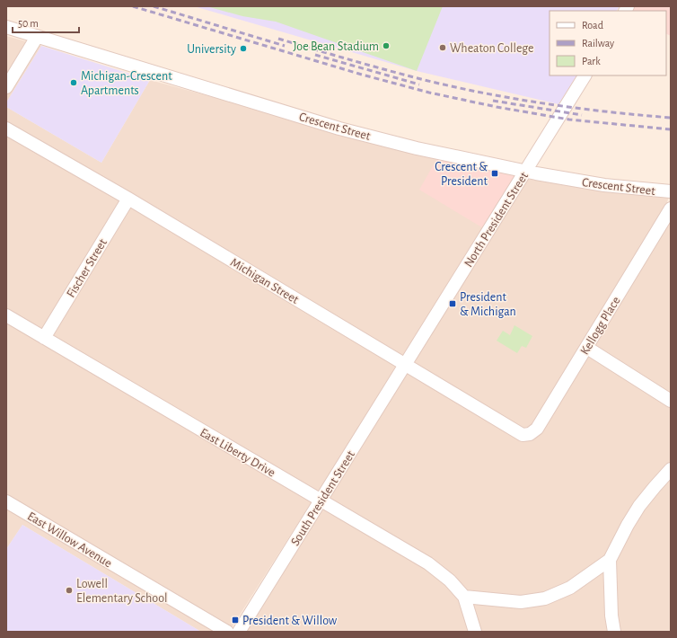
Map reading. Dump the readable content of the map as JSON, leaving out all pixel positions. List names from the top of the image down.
{
  "streets": {
    "street": [
      "Crescent Street",
      "North President Street",
      "Fischer Street",
      "Michigan Street",
      "Kellogg Place",
      "East Liberty Drive",
      "South President Street",
      "East Willow Avenue"
    ]
  },
  "crossings": [
    ["Crescent Street", "North President Street"],
    ["North President Street", "Michigan Street"],
    ["North President Street", "South President Street"],
    ["Fischer Street", "Michigan Street"],
    ["Fischer Street", "East Liberty Drive"],
    ["Michigan Street", "Kellogg Place"],
    ["Michigan Street", "South President Street"],
    ["East Liberty Drive", "South President Street"]
  ],
  "places": {
    "other": [
      "Joe Bean Stadium",
      "Wheaton College",
      "University",
      "Michigan-Crescent Apartments",
      "Lowell Elementary School"
    ],
    "transit": ["Crescent & President", "President & Michigan", "President & Willow"]
  },
  "legend": ["Road", "Railway", "Park"],
  "scale_bar": "50 m"
}
